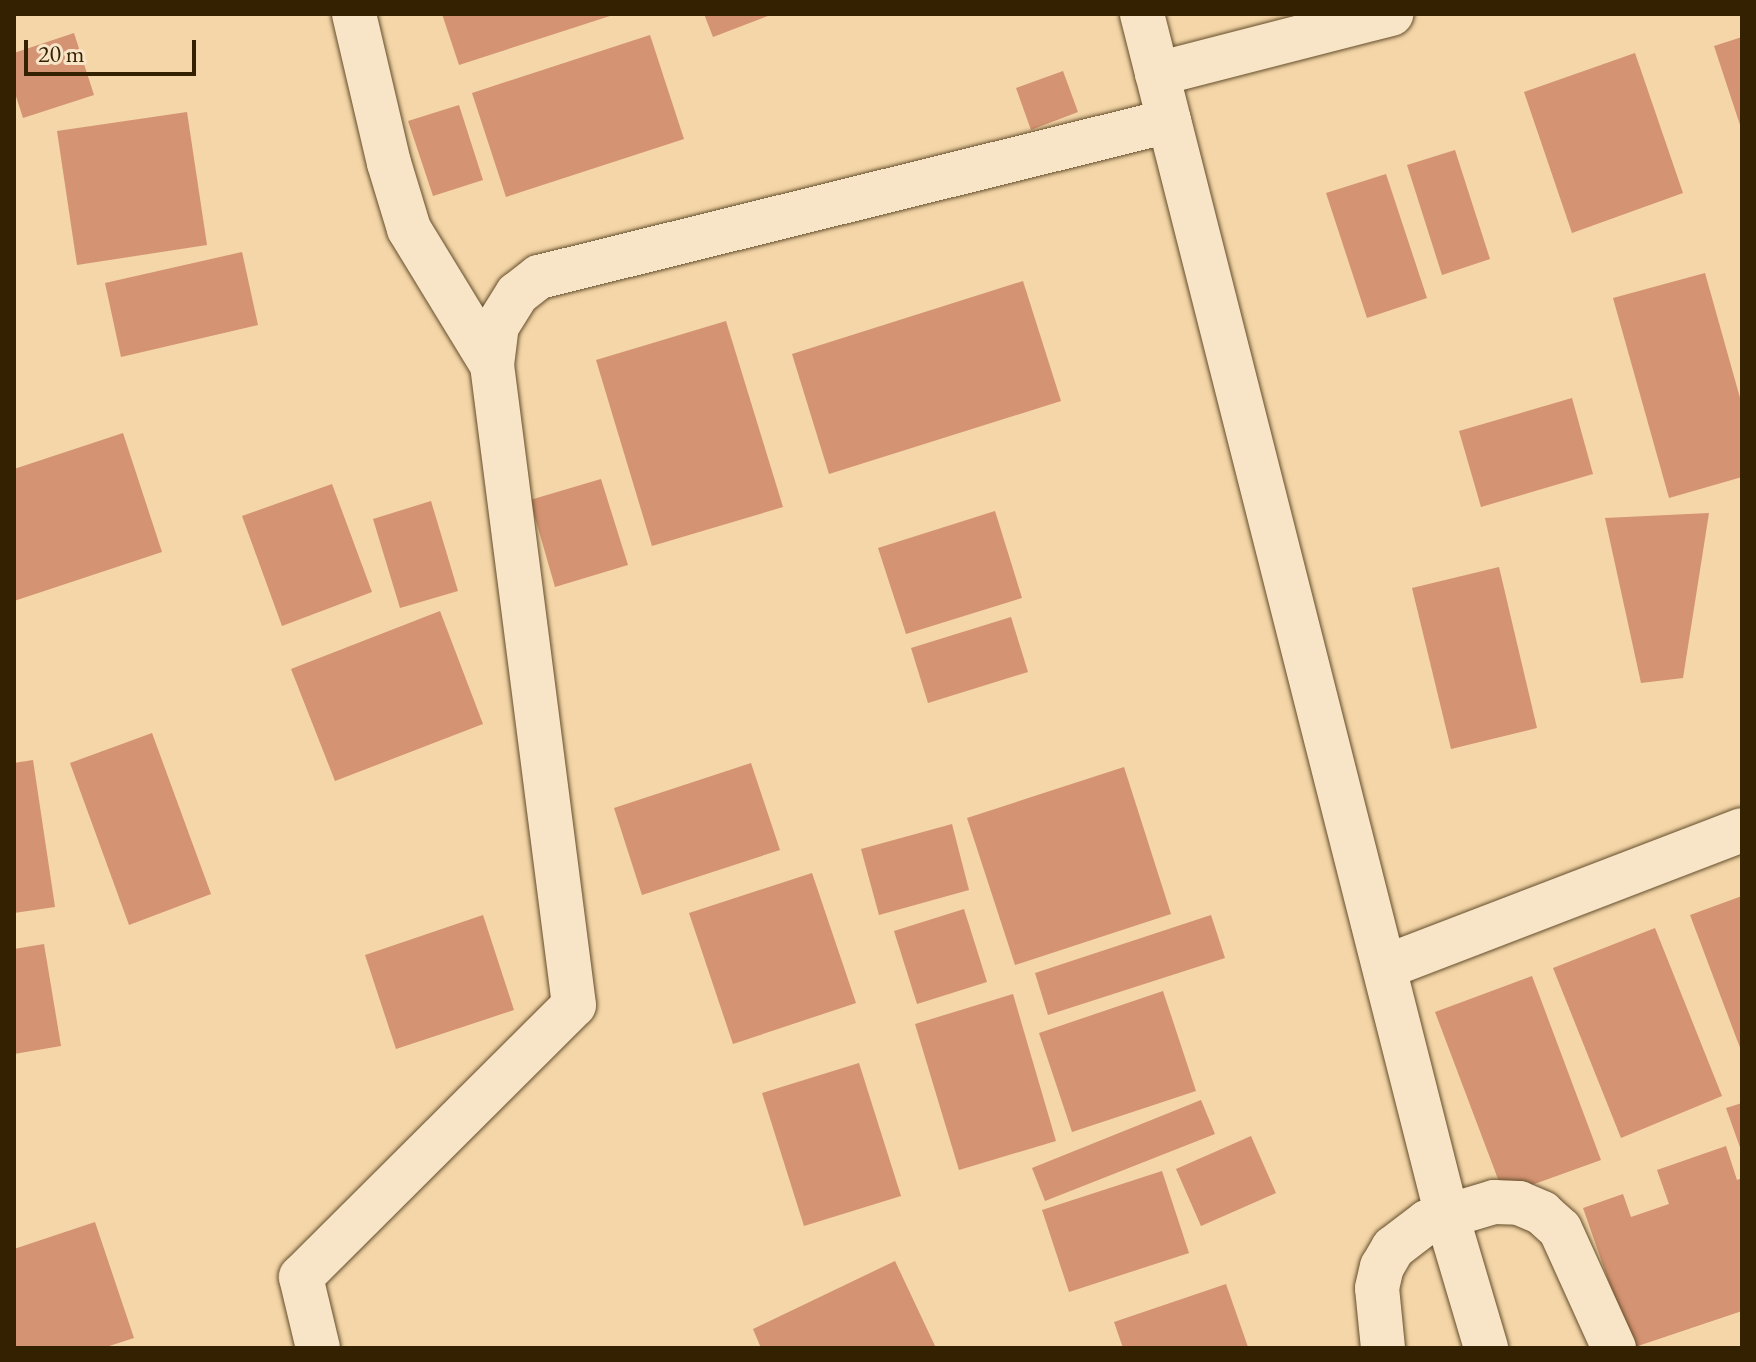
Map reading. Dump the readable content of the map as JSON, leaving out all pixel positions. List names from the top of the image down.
{
  "scale_bar": "20 m"
}
